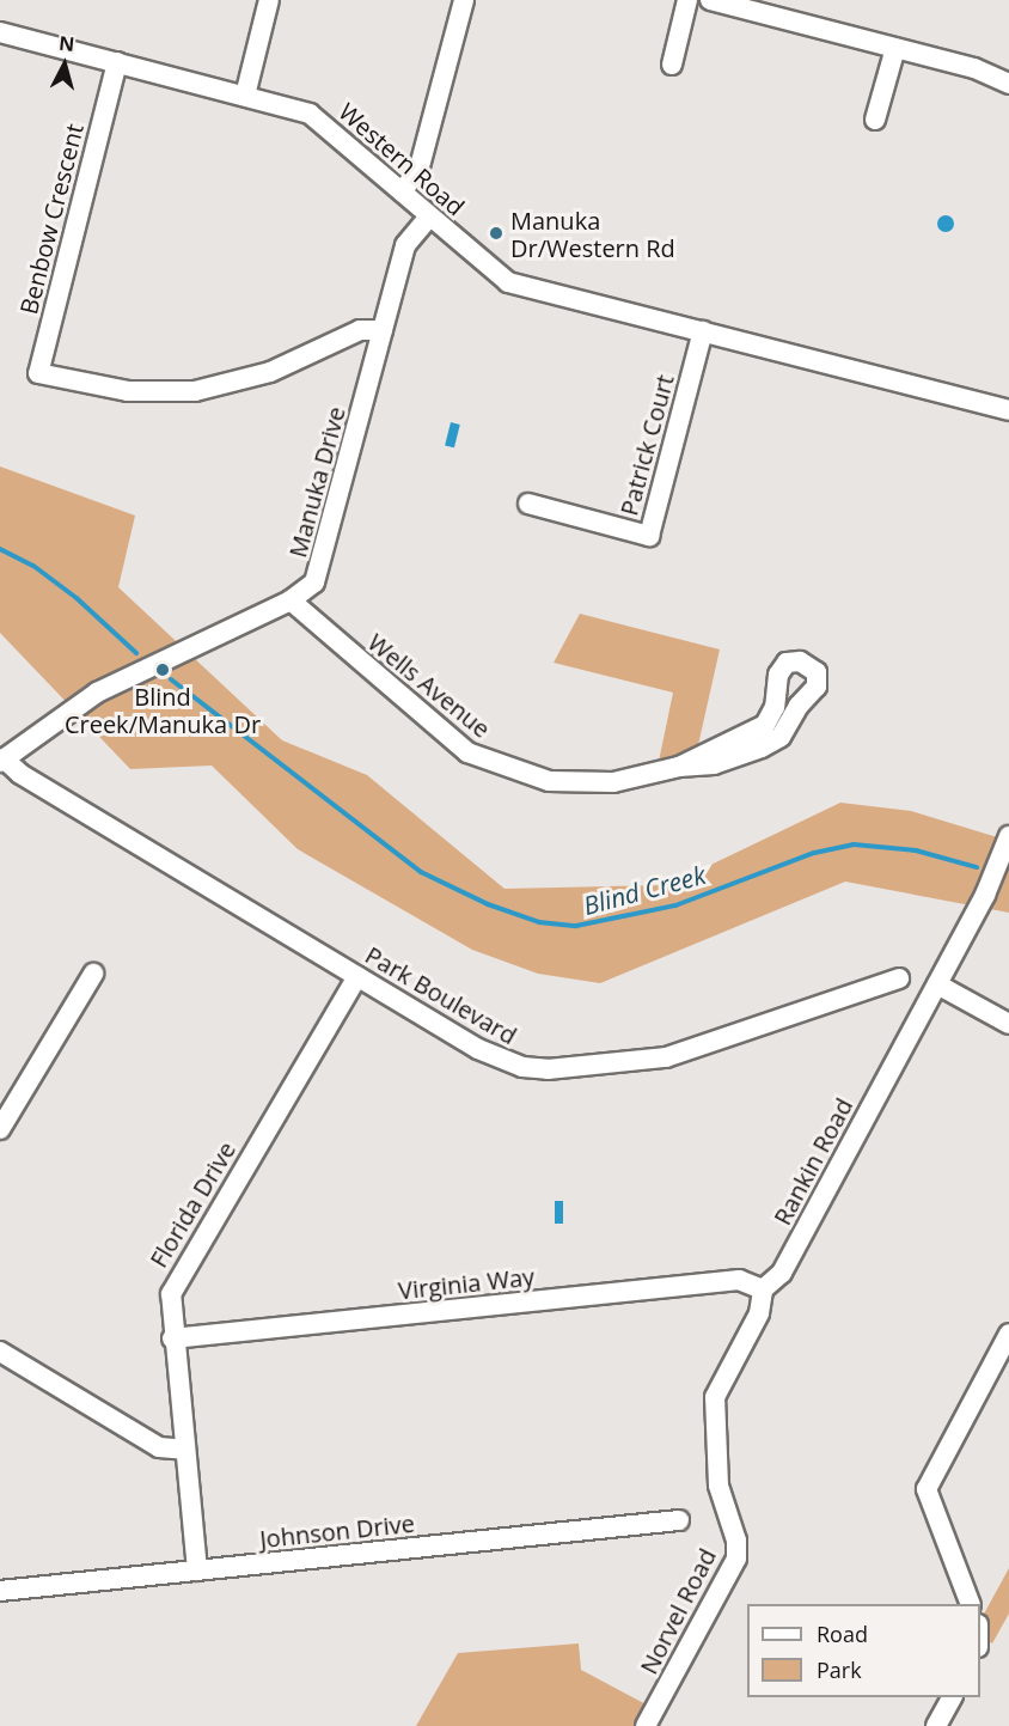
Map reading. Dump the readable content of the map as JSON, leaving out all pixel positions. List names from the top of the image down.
{
  "streets": {
    "street": [
      "Western Road",
      "Benbow Crescent",
      "Patrick Court",
      "Manuka Drive",
      "Wells Avenue",
      "Park Boulevard",
      "Rankin Road",
      "Florida Drive",
      "Virginia Way",
      "Johnson Drive",
      "Norvel Road"
    ]
  },
  "crossings": [
    ["Western Road", "Benbow Crescent"],
    ["Western Road", "Patrick Court"],
    ["Western Road", "Manuka Drive"],
    ["Benbow Crescent", "Manuka Drive"],
    ["Manuka Drive", "Wells Avenue"],
    ["Manuka Drive", "Park Boulevard"],
    ["Park Boulevard", "Florida Drive"],
    ["Rankin Road", "Virginia Way"],
    ["Rankin Road", "Norvel Road"],
    ["Florida Drive", "Virginia Way"],
    ["Florida Drive", "Johnson Drive"]
  ],
  "water": ["Blind Creek"],
  "places": ["Manuka Dr/Western Rd", "Blind Creek/Manuka Dr"],
  "legend": ["Road", "Park"],
  "north": "top"
}
